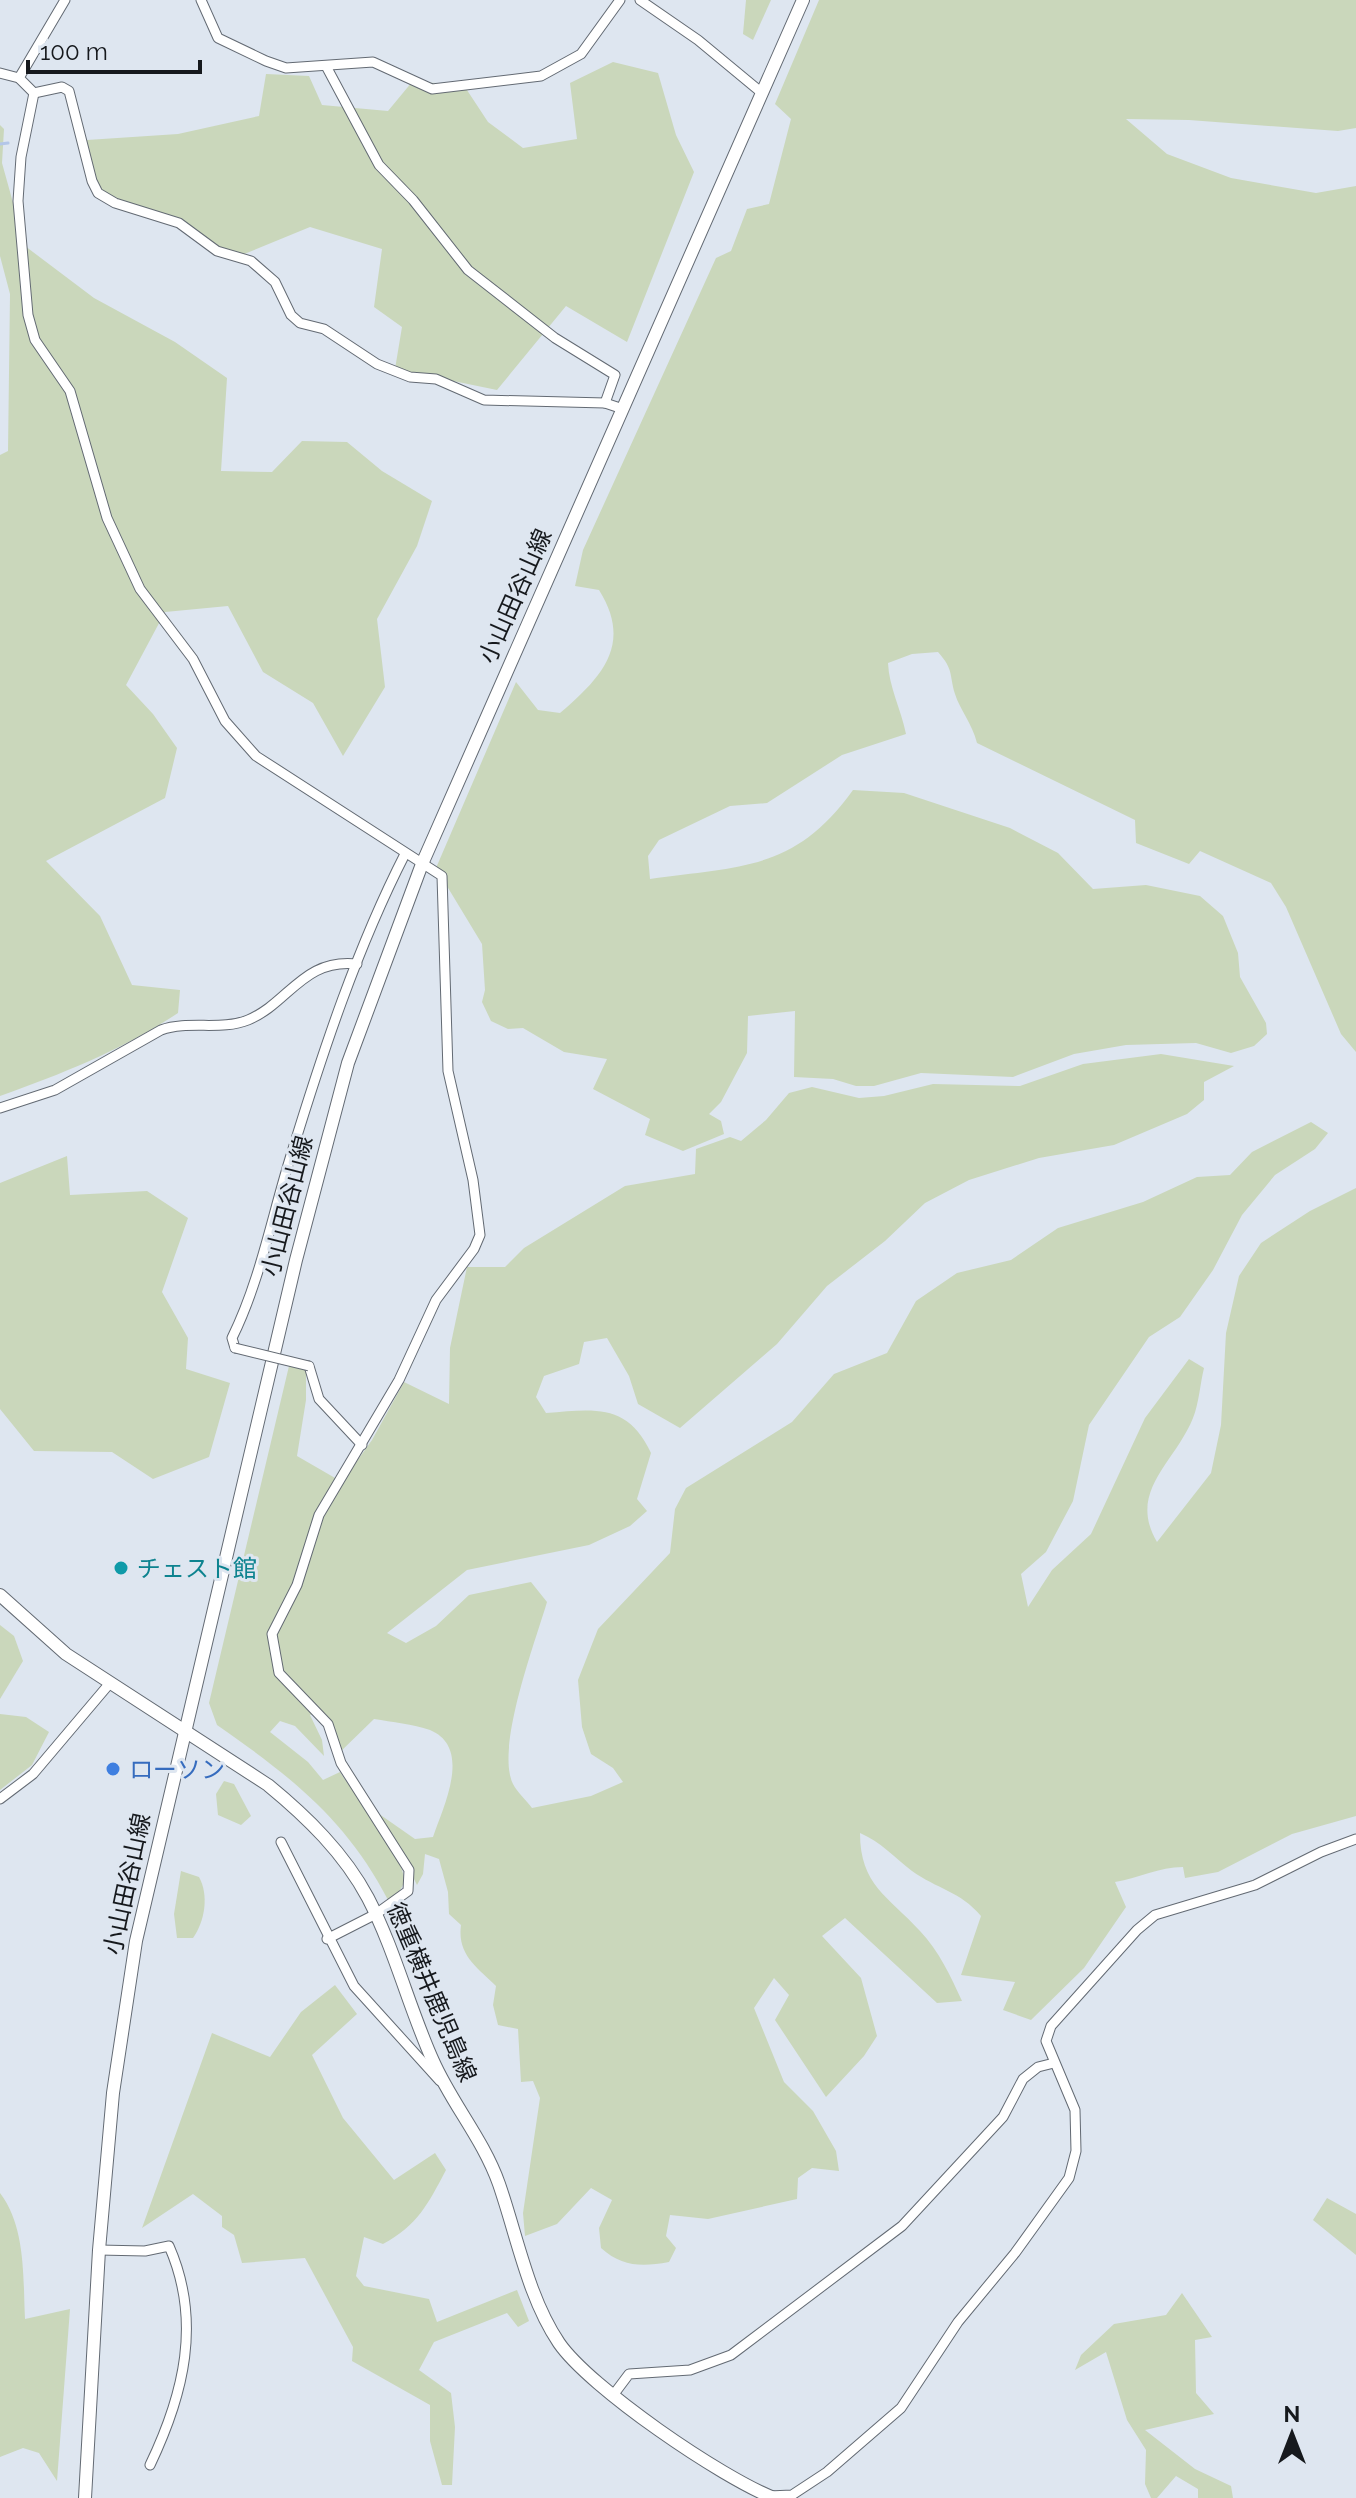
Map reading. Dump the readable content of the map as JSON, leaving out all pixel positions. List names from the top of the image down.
{
  "streets": {
    "main road": ["小山田谷山線", "徳重横井鹿児島線"]
  },
  "crossings": [
    ["小山田谷山線", "徳重横井鹿児島線"]
  ],
  "places": ["チェスト館", "ローソン"],
  "scale_bar": "100 m",
  "north": "top"
}
